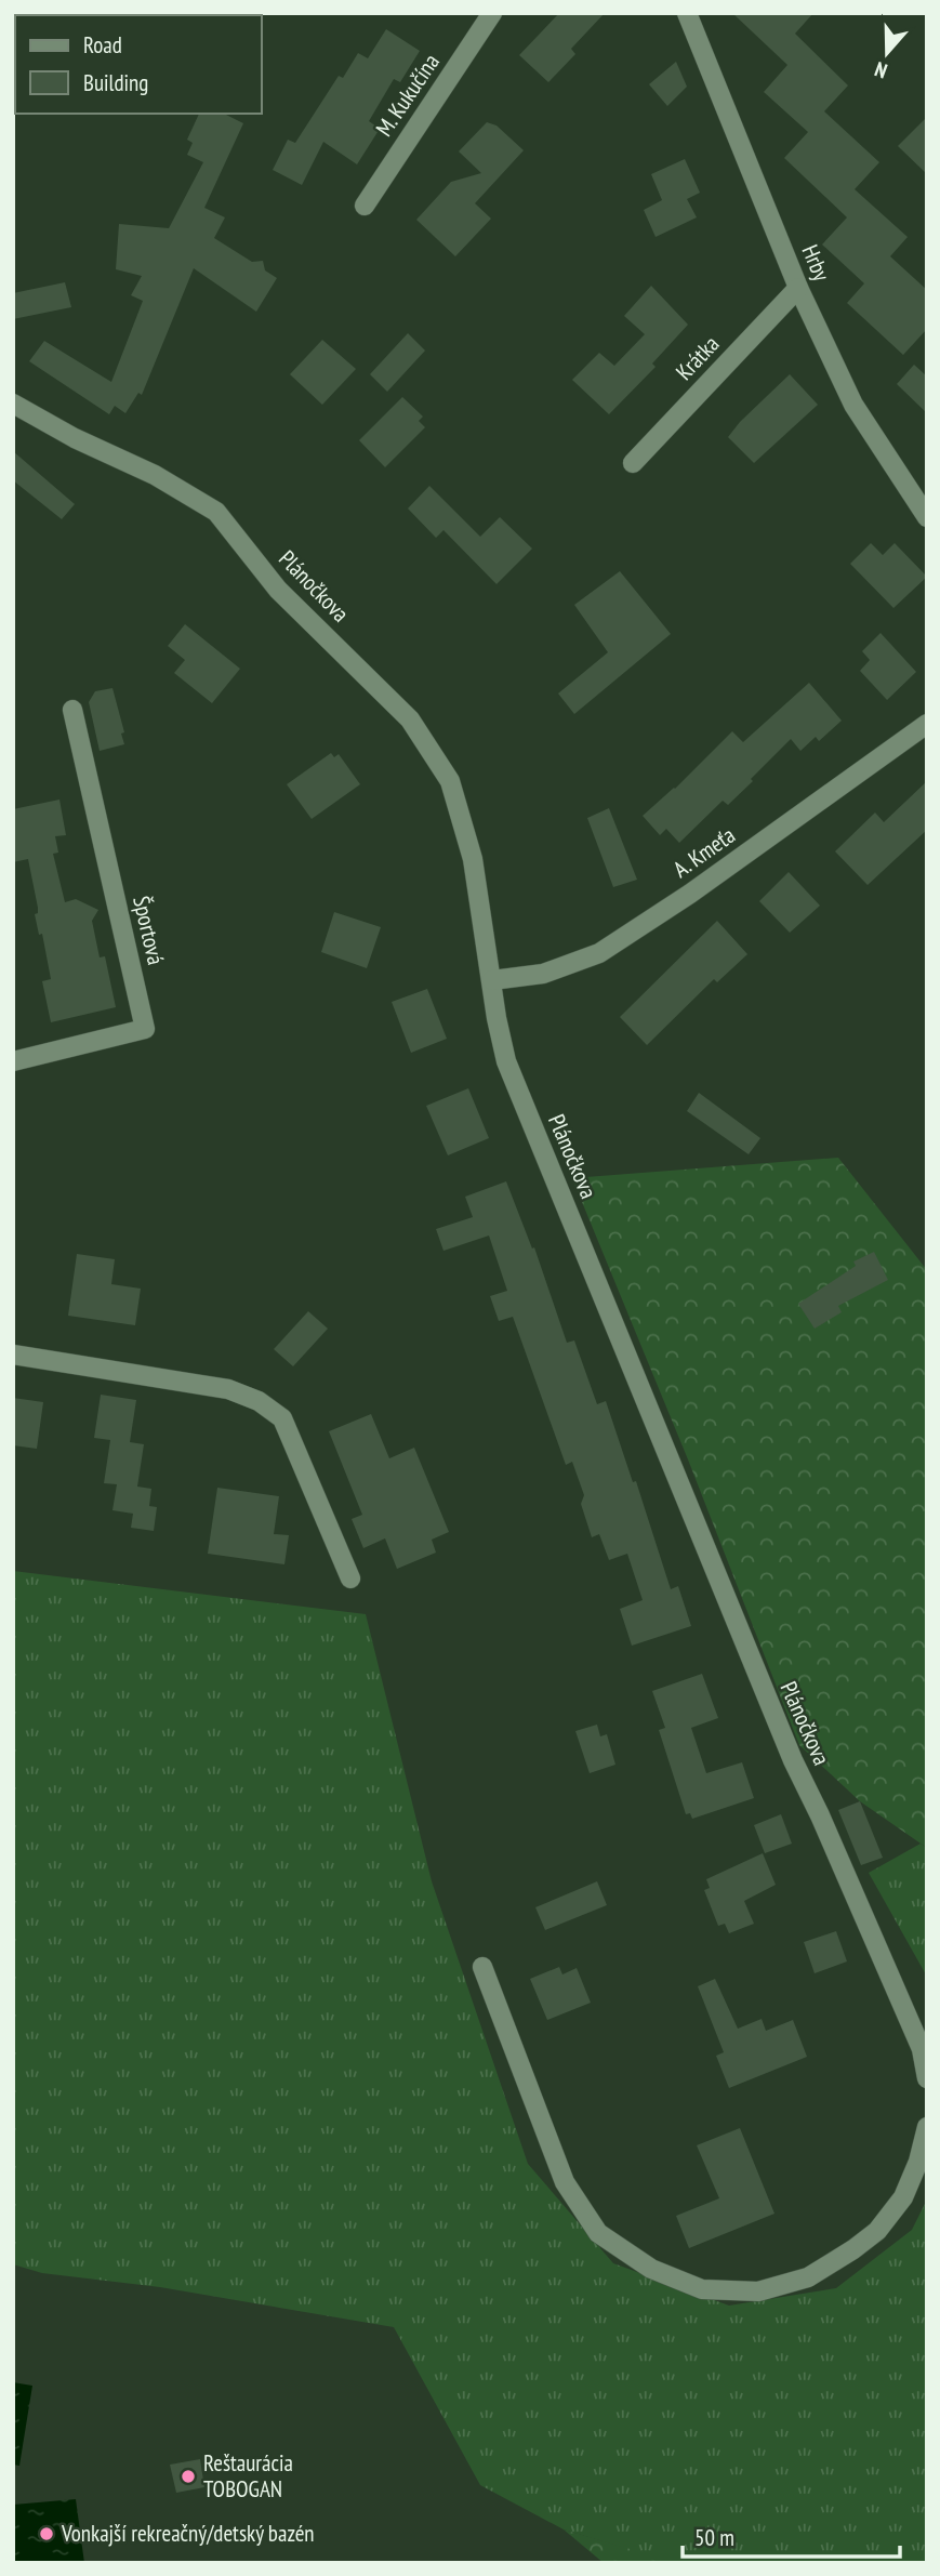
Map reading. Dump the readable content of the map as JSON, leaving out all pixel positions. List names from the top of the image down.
{
  "streets": {
    "street": [
      "M. Kukučína",
      "Hrby",
      "Krátka",
      "Plánočkova",
      "A. Kmeťa",
      "Športová"
    ]
  },
  "crossings": [
    ["Hrby", "Krátka"],
    ["Plánočkova", "A. Kmeťa"]
  ],
  "places": ["Reštaurácia TOBOGAN", "Vonkajší rekreačný/detský bazén"],
  "legend": ["Road", "Building"],
  "scale_bar": "50 m",
  "north": "bottom"
}
